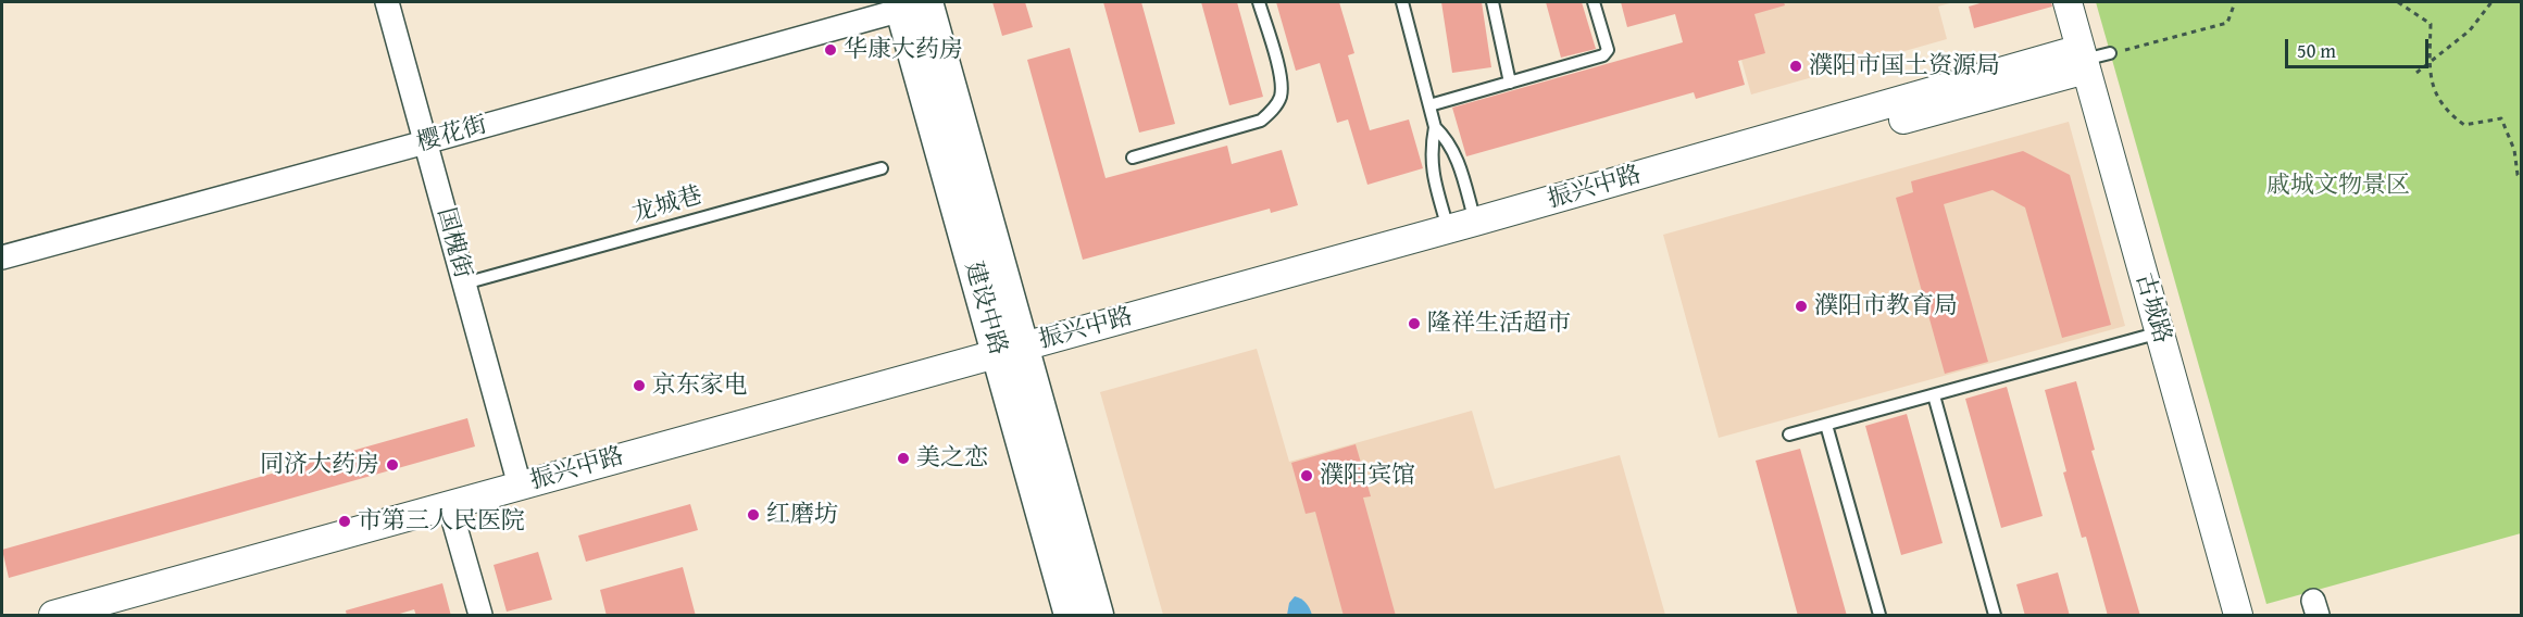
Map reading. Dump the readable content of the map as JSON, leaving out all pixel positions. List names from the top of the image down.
{
  "streets": {
    "main road": ["建设中路"],
    "street": [
      "樱花街",
      "振兴中路",
      "国槐街",
      "古城路"
    ],
    "lane": ["龙城巷"]
  },
  "crossings": [
    ["樱花街", "国槐街"],
    ["樱花街", "建设中路"],
    ["振兴中路", "国槐街"],
    ["振兴中路", "建设中路"],
    ["振兴中路", "古城路"],
    ["龙城巷", "国槐街"]
  ],
  "parks": ["戚城文物景区"],
  "places": [
    "华康大药房",
    "濮阳市国土资源局",
    "濮阳市教育局",
    "隆祥生活超市",
    "京东家电",
    "美之恋",
    "同济大药房",
    "濮阳宾馆",
    "红磨坊",
    "市第三人民医院"
  ],
  "scale_bar": "50 m"
}
